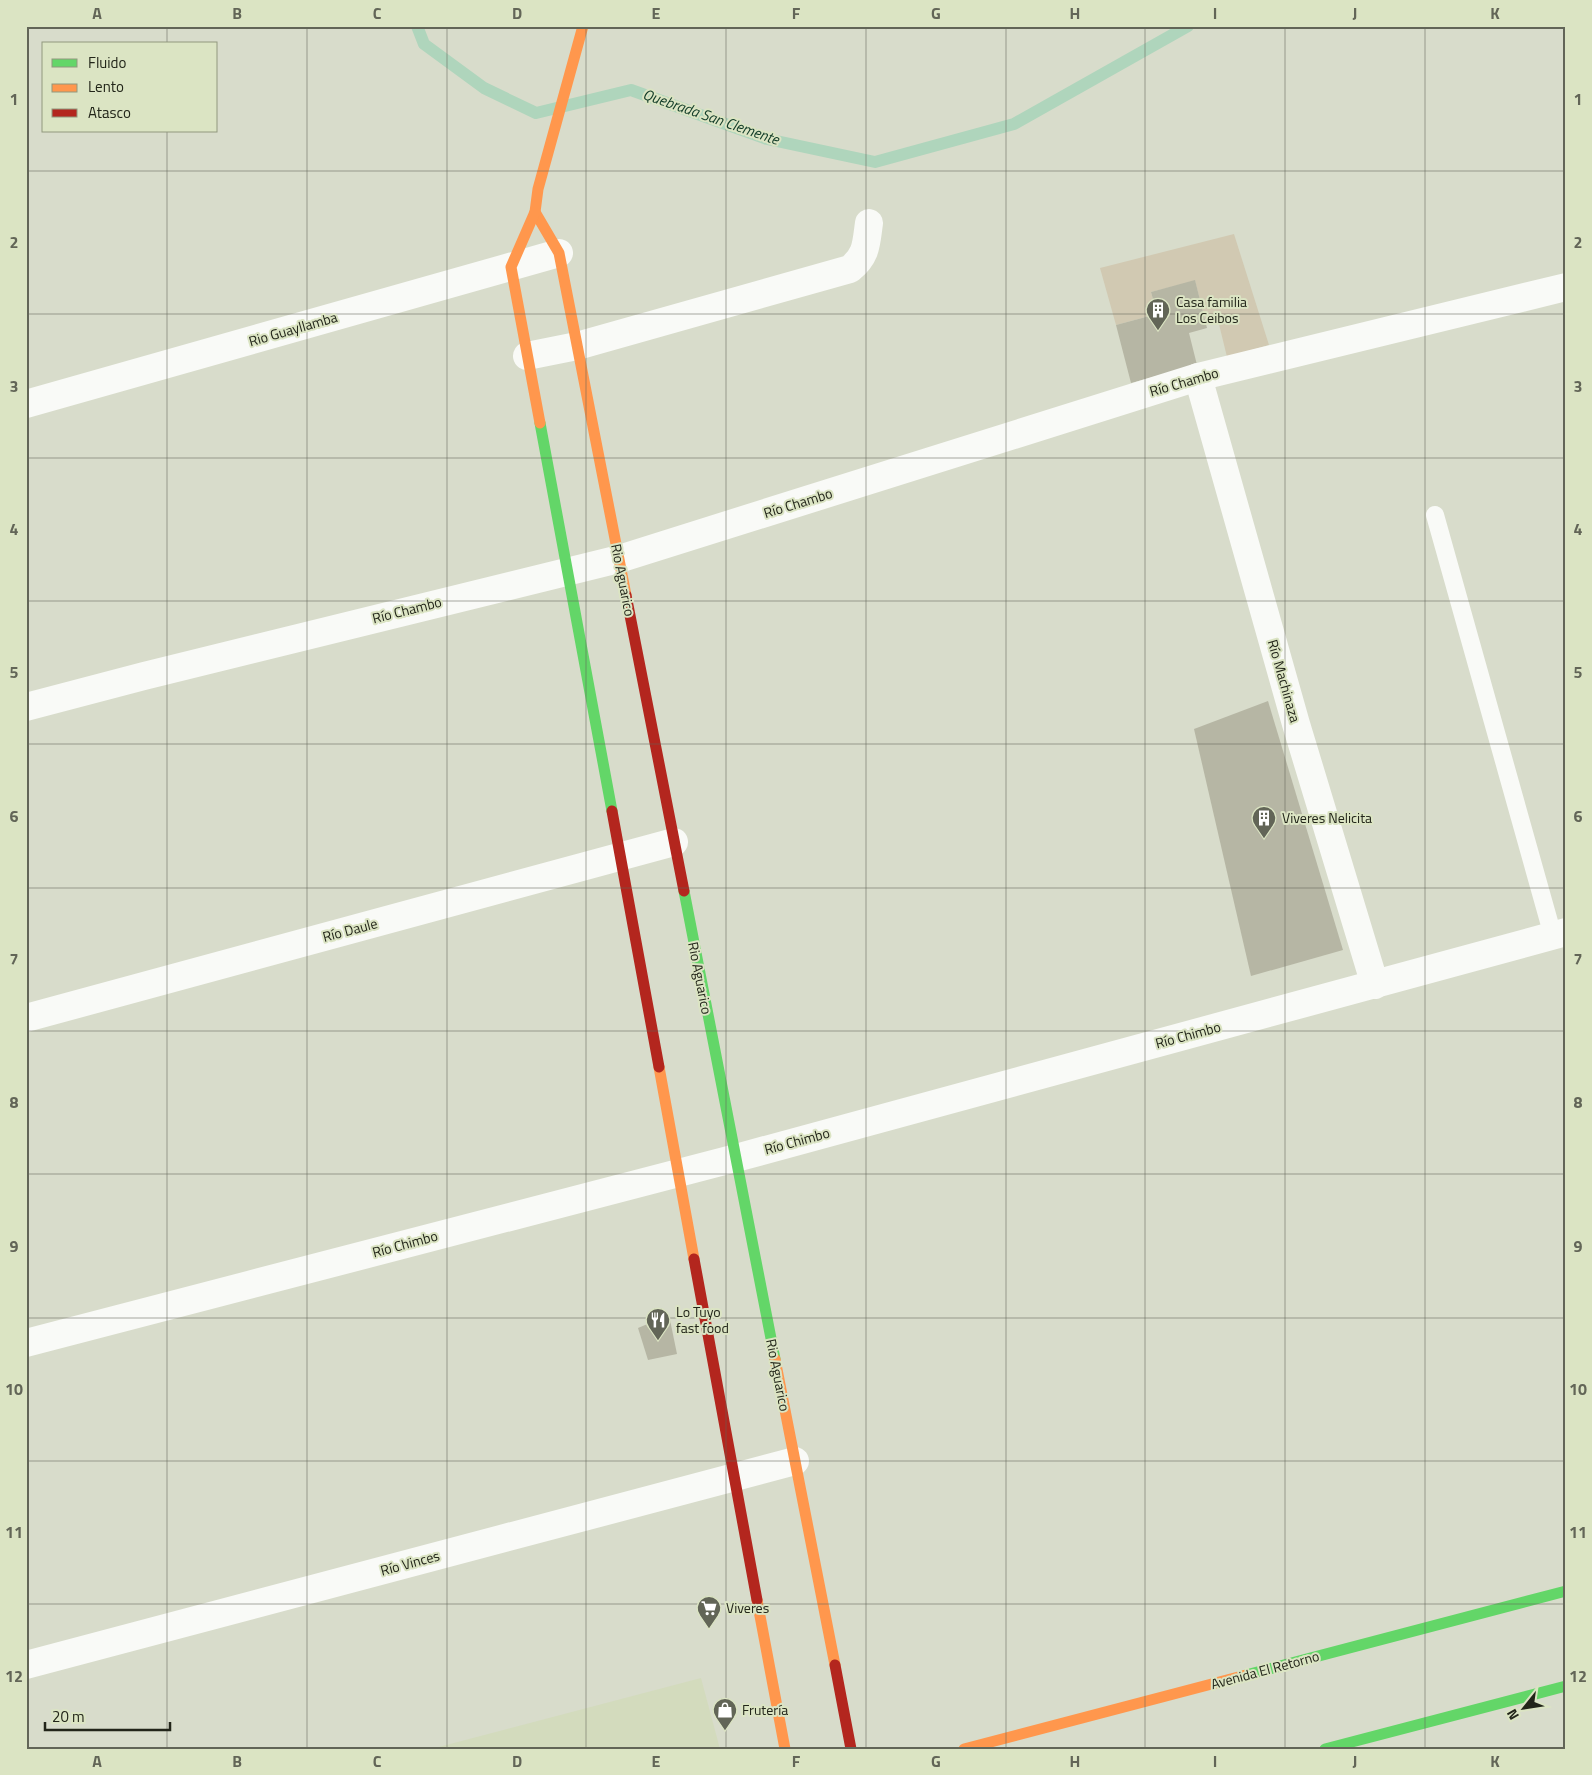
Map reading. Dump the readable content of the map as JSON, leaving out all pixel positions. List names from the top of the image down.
{
  "streets": {
    "main road": ["Rio Aguarico", "Avenida El Retorno"],
    "street": [
      "Rio Guayllamba",
      "Río Chambo",
      "Río Machinaza",
      "Río Daule",
      "Río Chimbo",
      "Río Vinces"
    ]
  },
  "crossings": [
    ["Rio Guayllamba", "Rio Aguarico"],
    ["Río Chambo", "Rio Aguarico"],
    ["Río Chambo", "Río Machinaza"],
    ["Rio Aguarico", "Río Daule"],
    ["Rio Aguarico", "Río Chimbo"],
    ["Rio Aguarico", "Río Vinces"],
    ["Río Machinaza", "Río Chimbo"]
  ],
  "water": ["Quebrada San Clemente"],
  "places": {
    "building": ["Casa familia Los Ceibos", "Viveres Nelicita"],
    "restaurant": ["Lo Tuyo fast food"],
    "supermarket": ["Viveres"],
    "shop": ["Frutería"]
  },
  "legend": ["Fluido", "Lento", "Atasco"],
  "scale_bar": "20 m",
  "north": "bottom left",
  "grid": {
    "columns": [
      "A",
      "B",
      "C",
      "D",
      "E",
      "F",
      "G",
      "H",
      "I",
      "J",
      "K"
    ],
    "rows": [
      "1",
      "2",
      "3",
      "4",
      "5",
      "6",
      "7",
      "8",
      "9",
      "10",
      "11",
      "12"
    ]
  }
}
